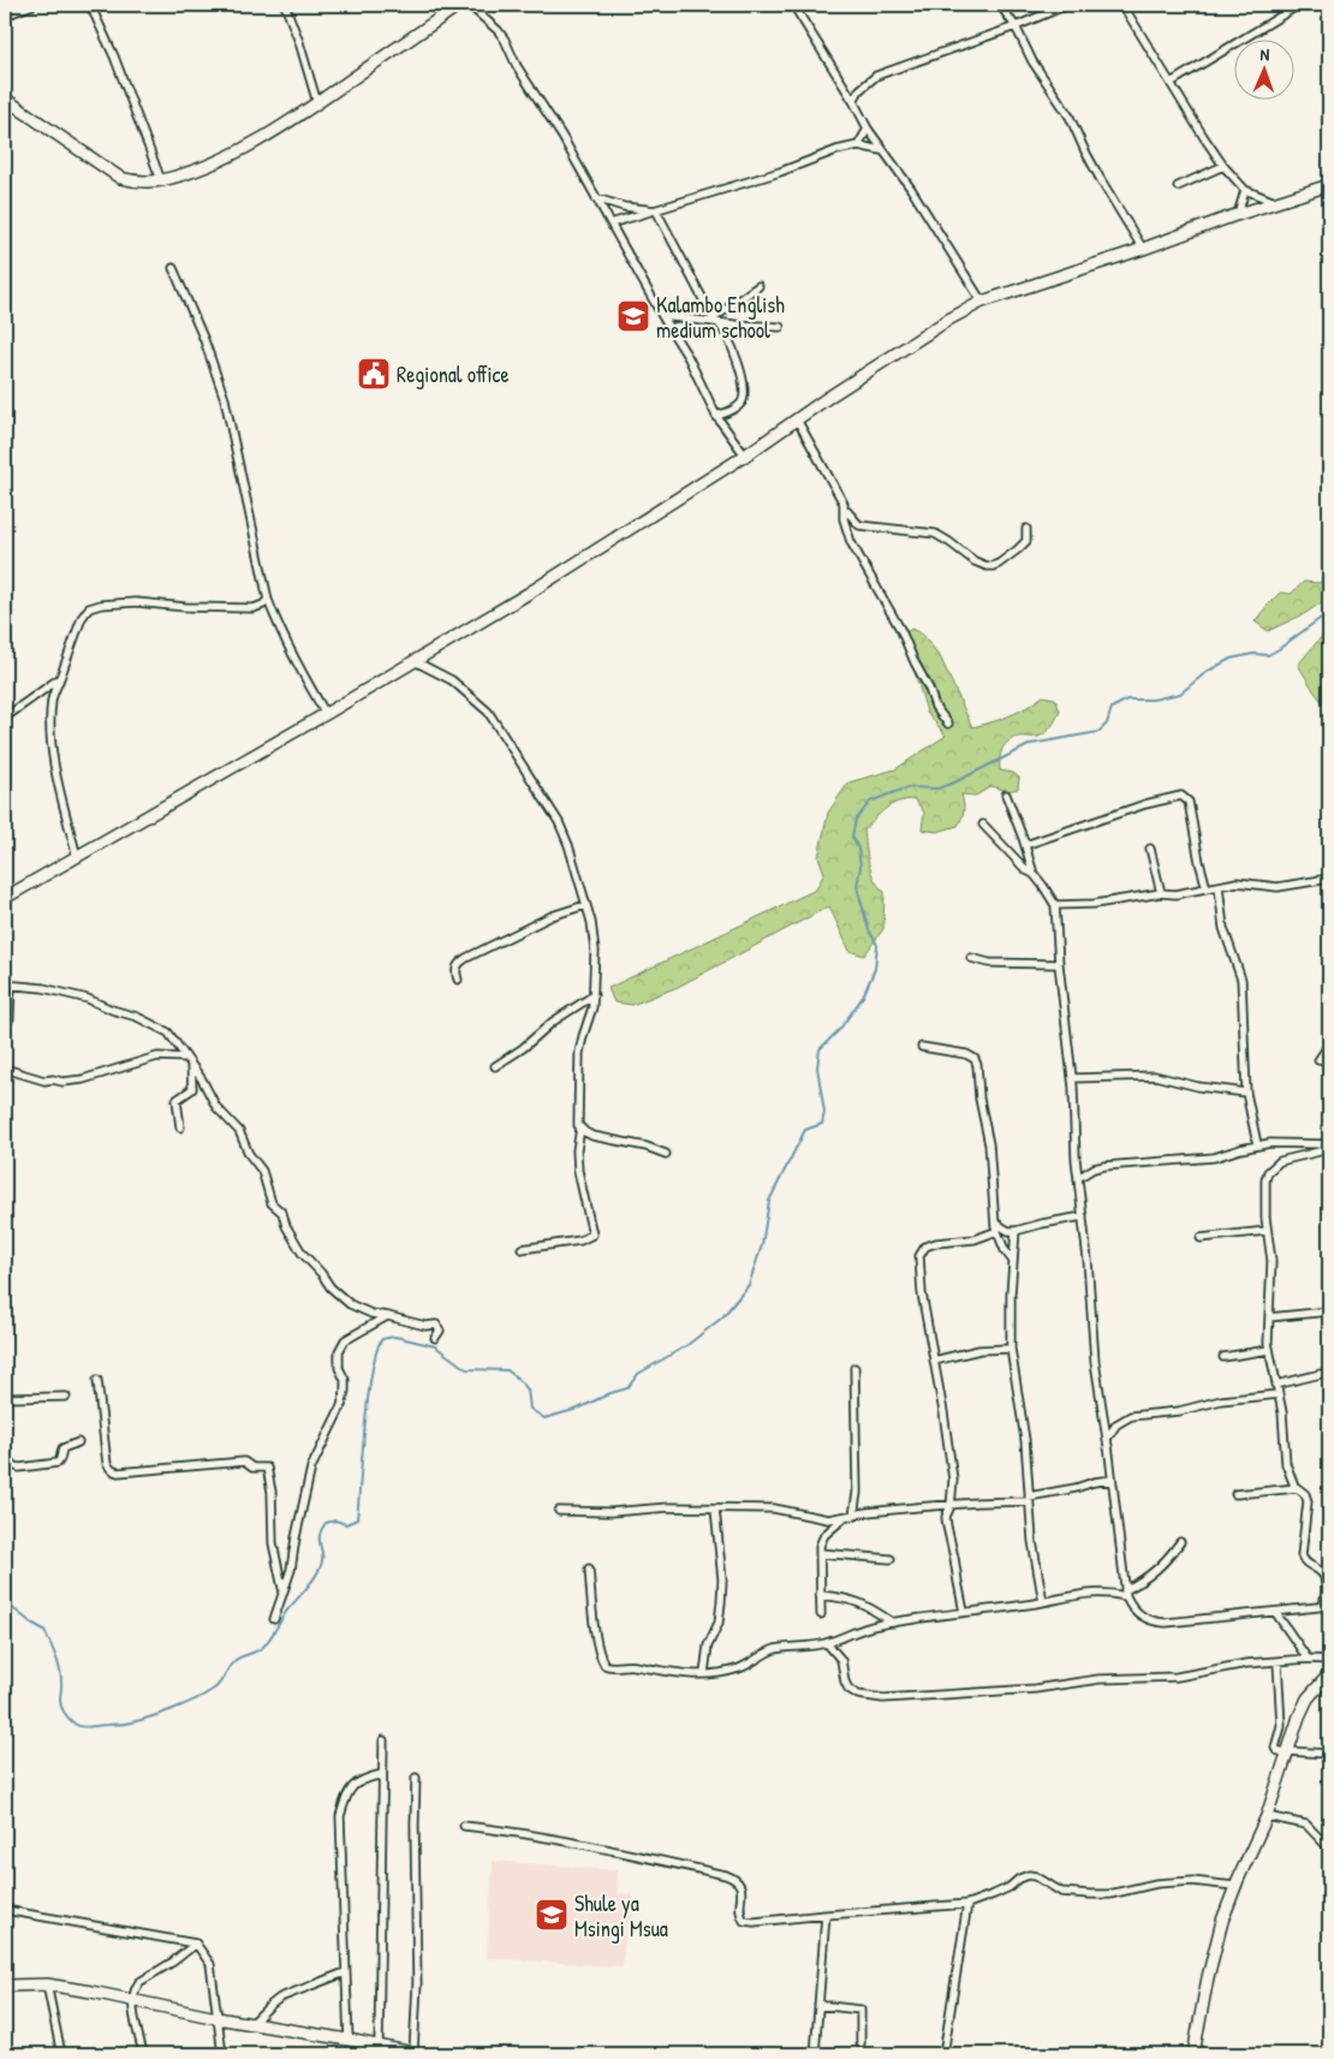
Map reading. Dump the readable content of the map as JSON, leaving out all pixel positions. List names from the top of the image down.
{
  "places": {
    "school or university": ["Kalambo English medium school", "Shule ya Msingi Msua"],
    "public building": ["Regional office"]
  },
  "north": "top"
}
